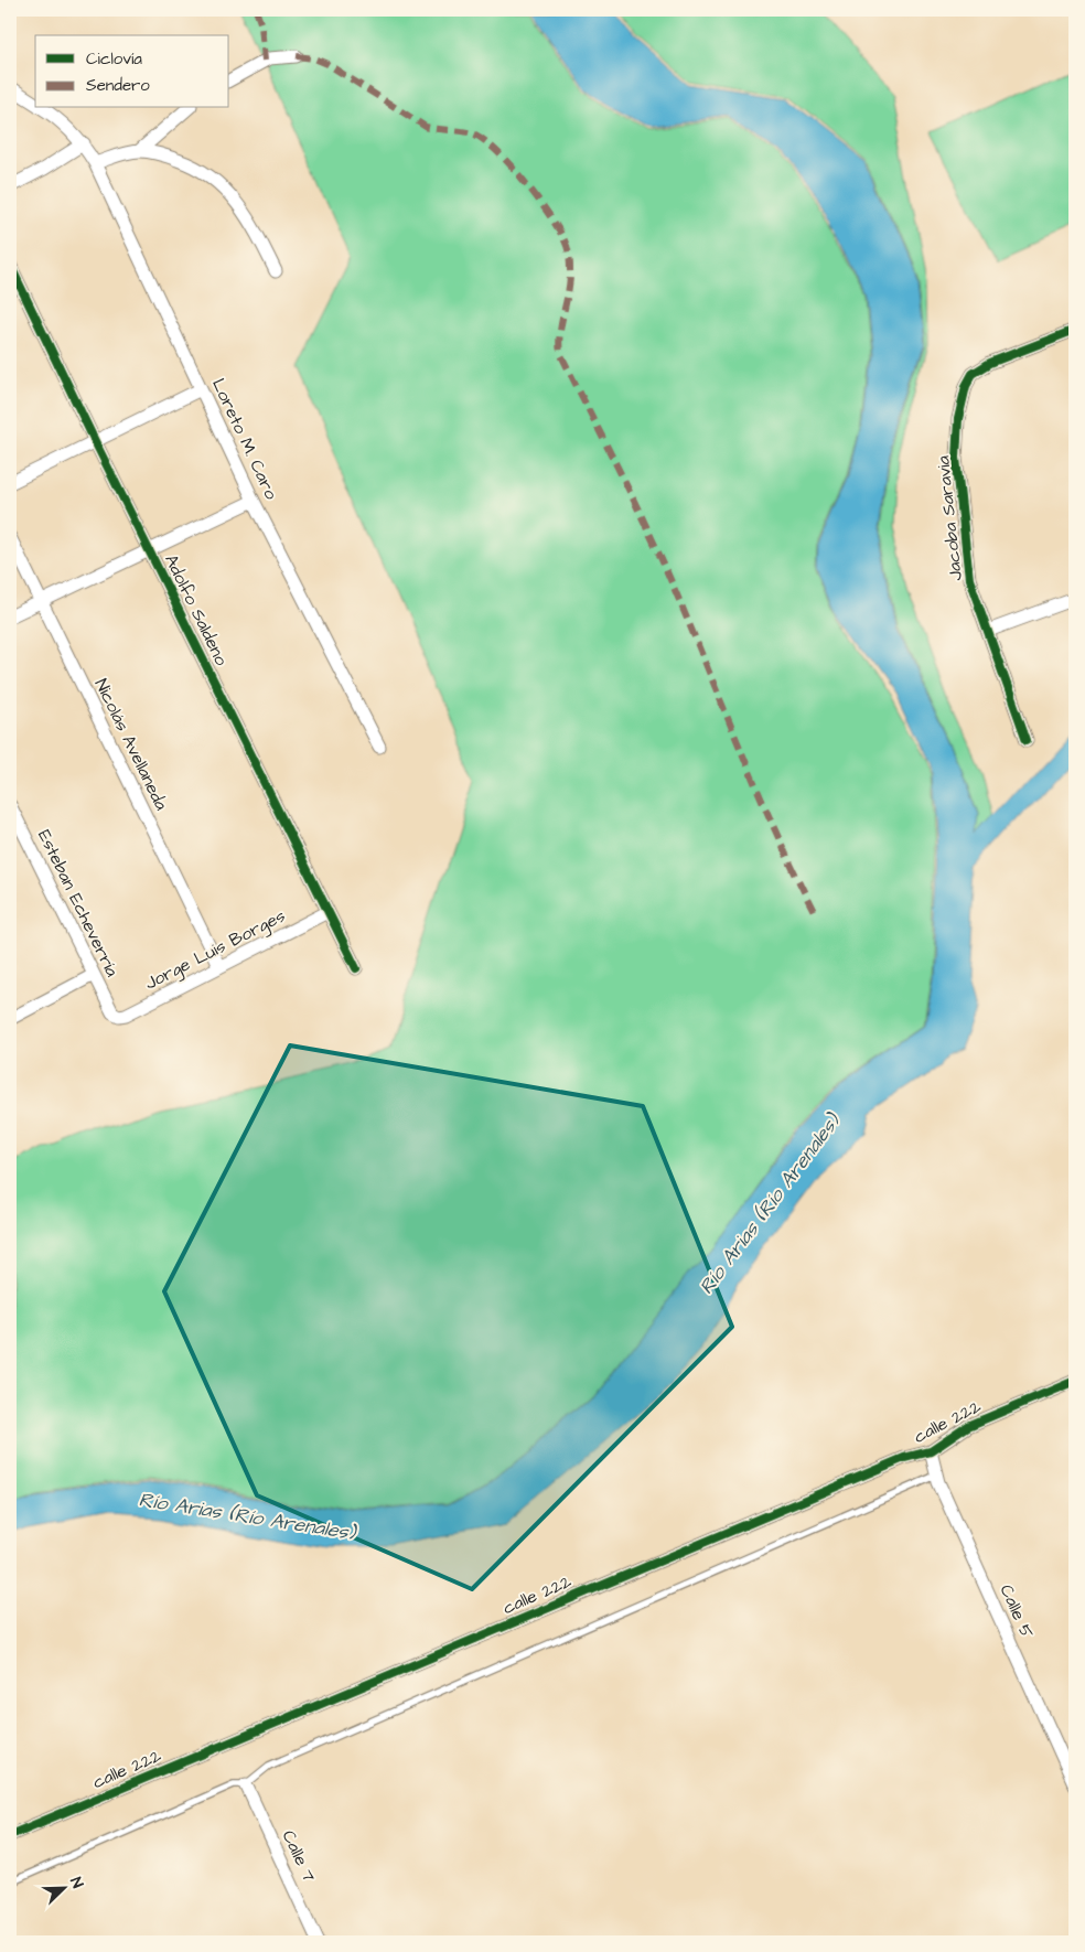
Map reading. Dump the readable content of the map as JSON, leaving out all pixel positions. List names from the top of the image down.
{
  "streets": {
    "street": [
      "Loreto M. Caro",
      "Jacoba Saravia",
      "Adolfo Saldeno",
      "Nicolás Avellaneda",
      "Esteban Echeverría",
      "Jorge Luis Borges",
      "calle 222",
      "Calle 5",
      "Calle 7"
    ]
  },
  "crossings": [
    ["Adolfo Saldeno", "Jorge Luis Borges"],
    ["Nicolás Avellaneda", "Jorge Luis Borges"],
    ["Esteban Echeverría", "Jorge Luis Borges"],
    ["calle 222", "Calle 5"]
  ],
  "water": ["Río Arias (Río Arenales)"],
  "legend": ["Ciclovía", "Sendero"],
  "north": "top right"
}
